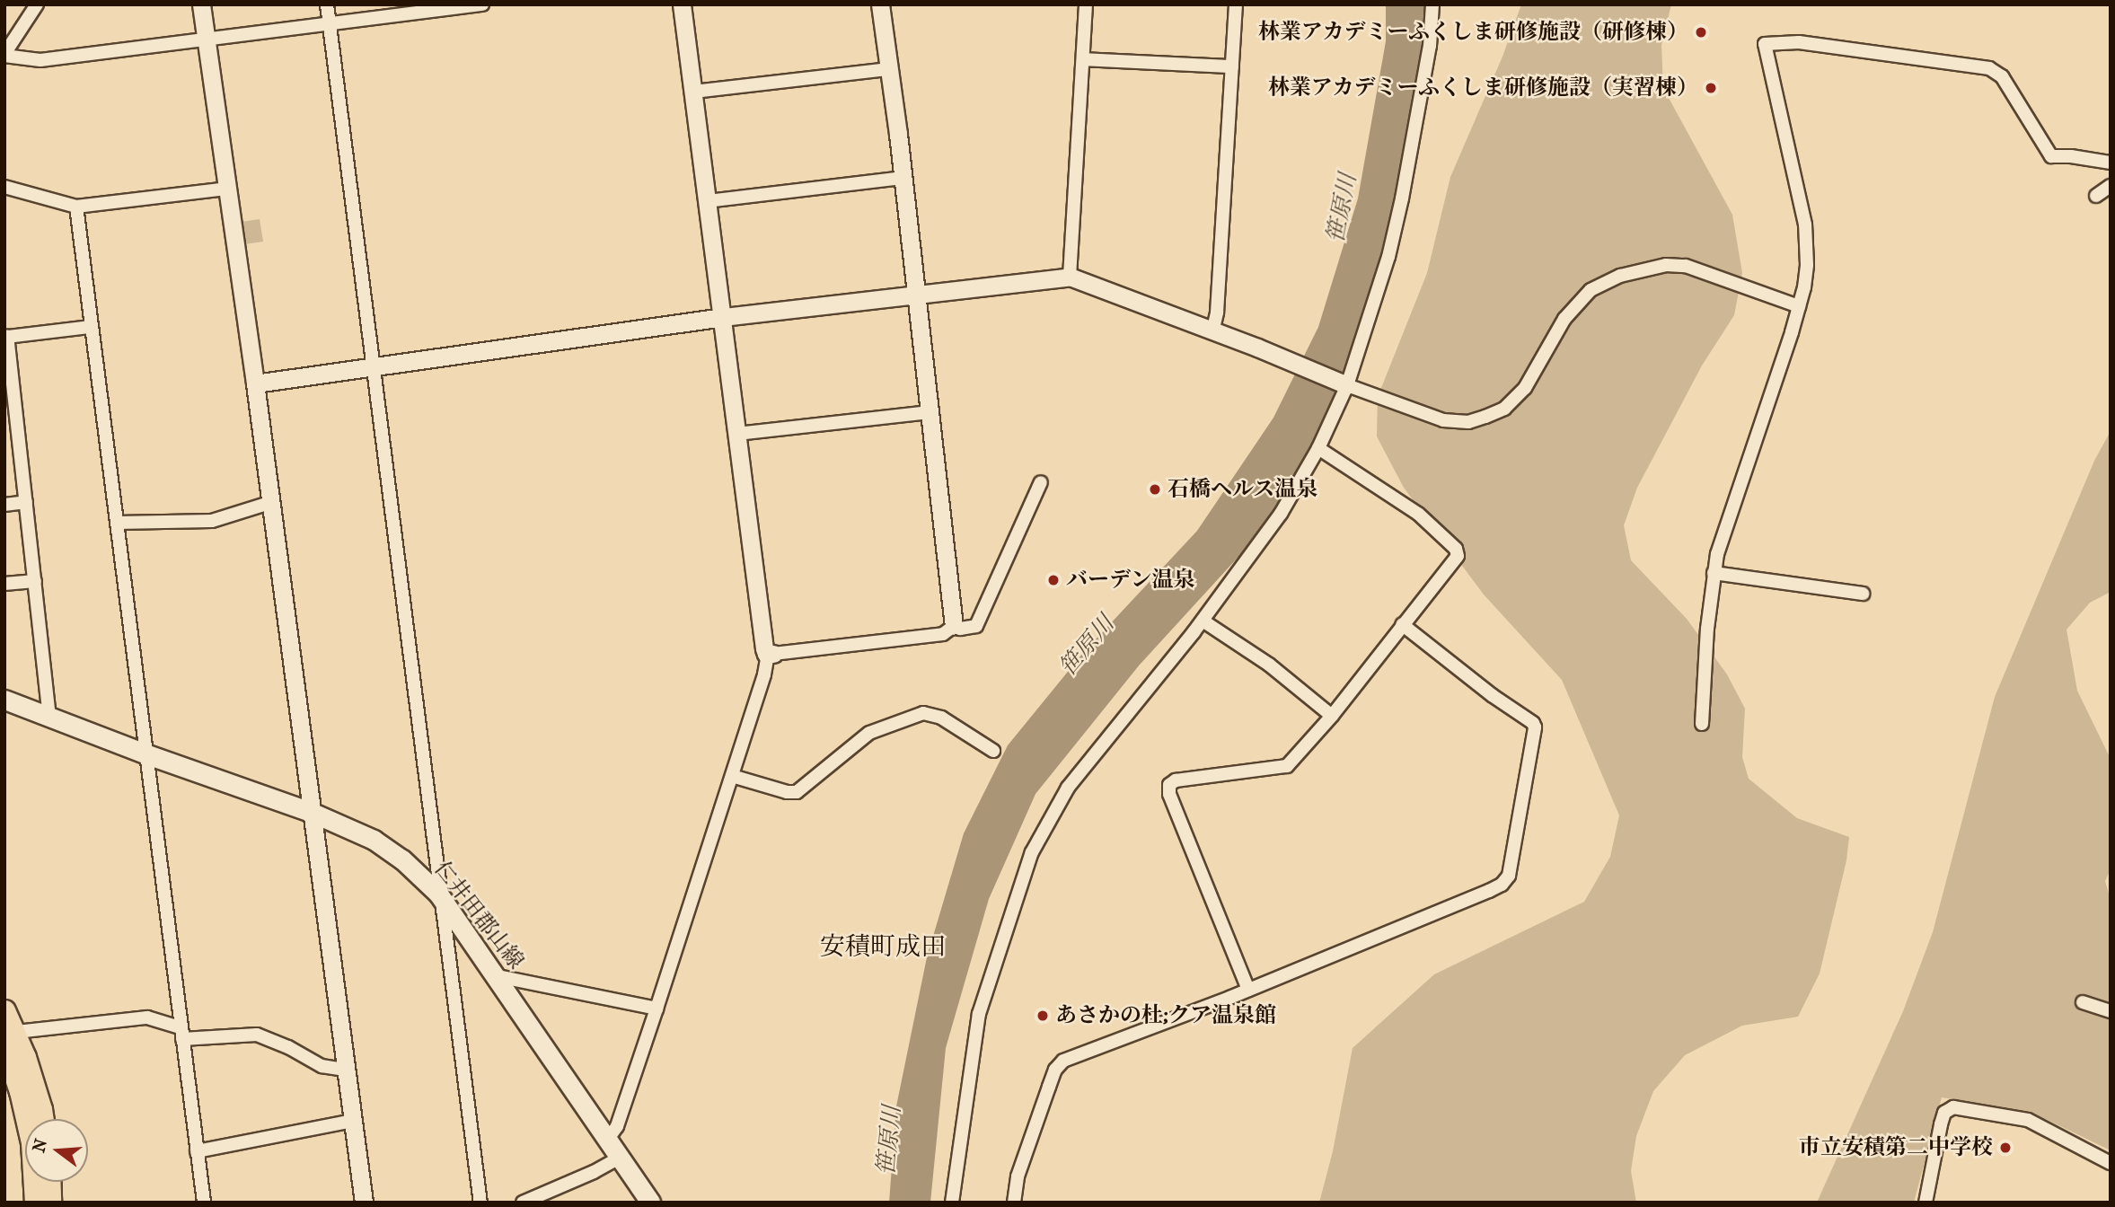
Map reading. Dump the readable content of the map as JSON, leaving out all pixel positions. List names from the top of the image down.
{
  "streets": {
    "main road": ["仁井田郡山線"]
  },
  "districts": ["安積町成田"],
  "water": ["笹原川"],
  "places": [
    "林業アカデミーふくしま研修施設（研修棟）",
    "林業アカデミーふくしま研修施設（実習棟）",
    "石橋ヘルス温泉",
    "バーデン温泉",
    "あさかの杜;クア温泉館",
    "市立安積第二中学校"
  ],
  "north": "left"
}
